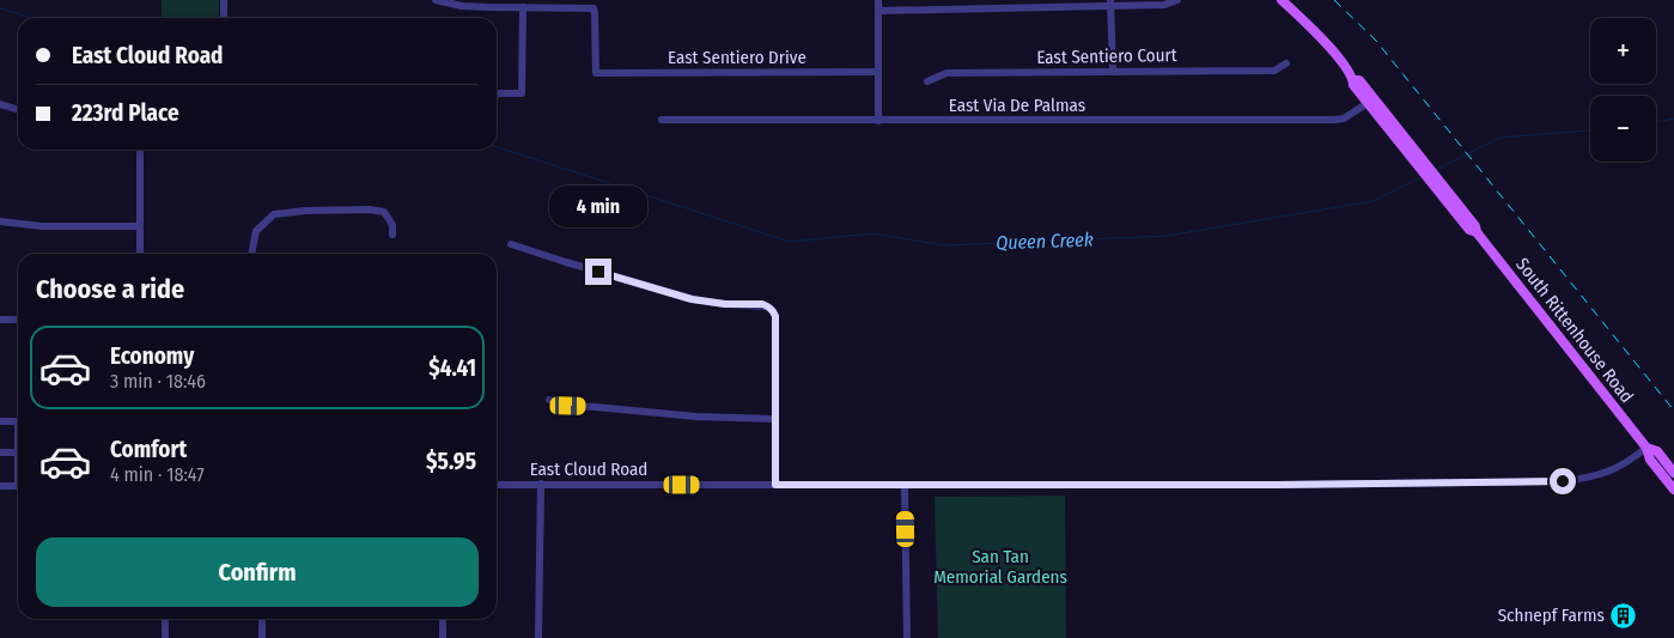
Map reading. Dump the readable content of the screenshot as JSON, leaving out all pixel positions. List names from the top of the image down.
{
  "streets": {
    "main road": ["South Rittenhouse Road"],
    "street": [
      "East Sentiero Court",
      "East Sentiero Drive",
      "East Via De Palmas",
      "East Cloud Road"
    ]
  },
  "crossings": [
    ["East Via De Palmas", "South Rittenhouse Road"],
    ["South Rittenhouse Road", "East Cloud Road"]
  ],
  "water": ["Queen Creek"],
  "parks": ["San Tan Memorial Gardens"],
  "places": {
    "building": ["Schnepf Farms"]
  },
  "page": {
    "map_buttons": ["+", "−"],
    "banner": ["East Cloud Road", "223rd Place"],
    "bubble": "4 min",
    "heading": "Choose a ride",
    "list": [
      {
        "name": "Economy",
        "note": "3 min · 18:46",
        "value": "$4.41"
      },
      {
        "name": "Comfort",
        "note": "4 min · 18:47",
        "value": "$5.95"
      }
    ],
    "buttons": "Confirm"
  }
}
